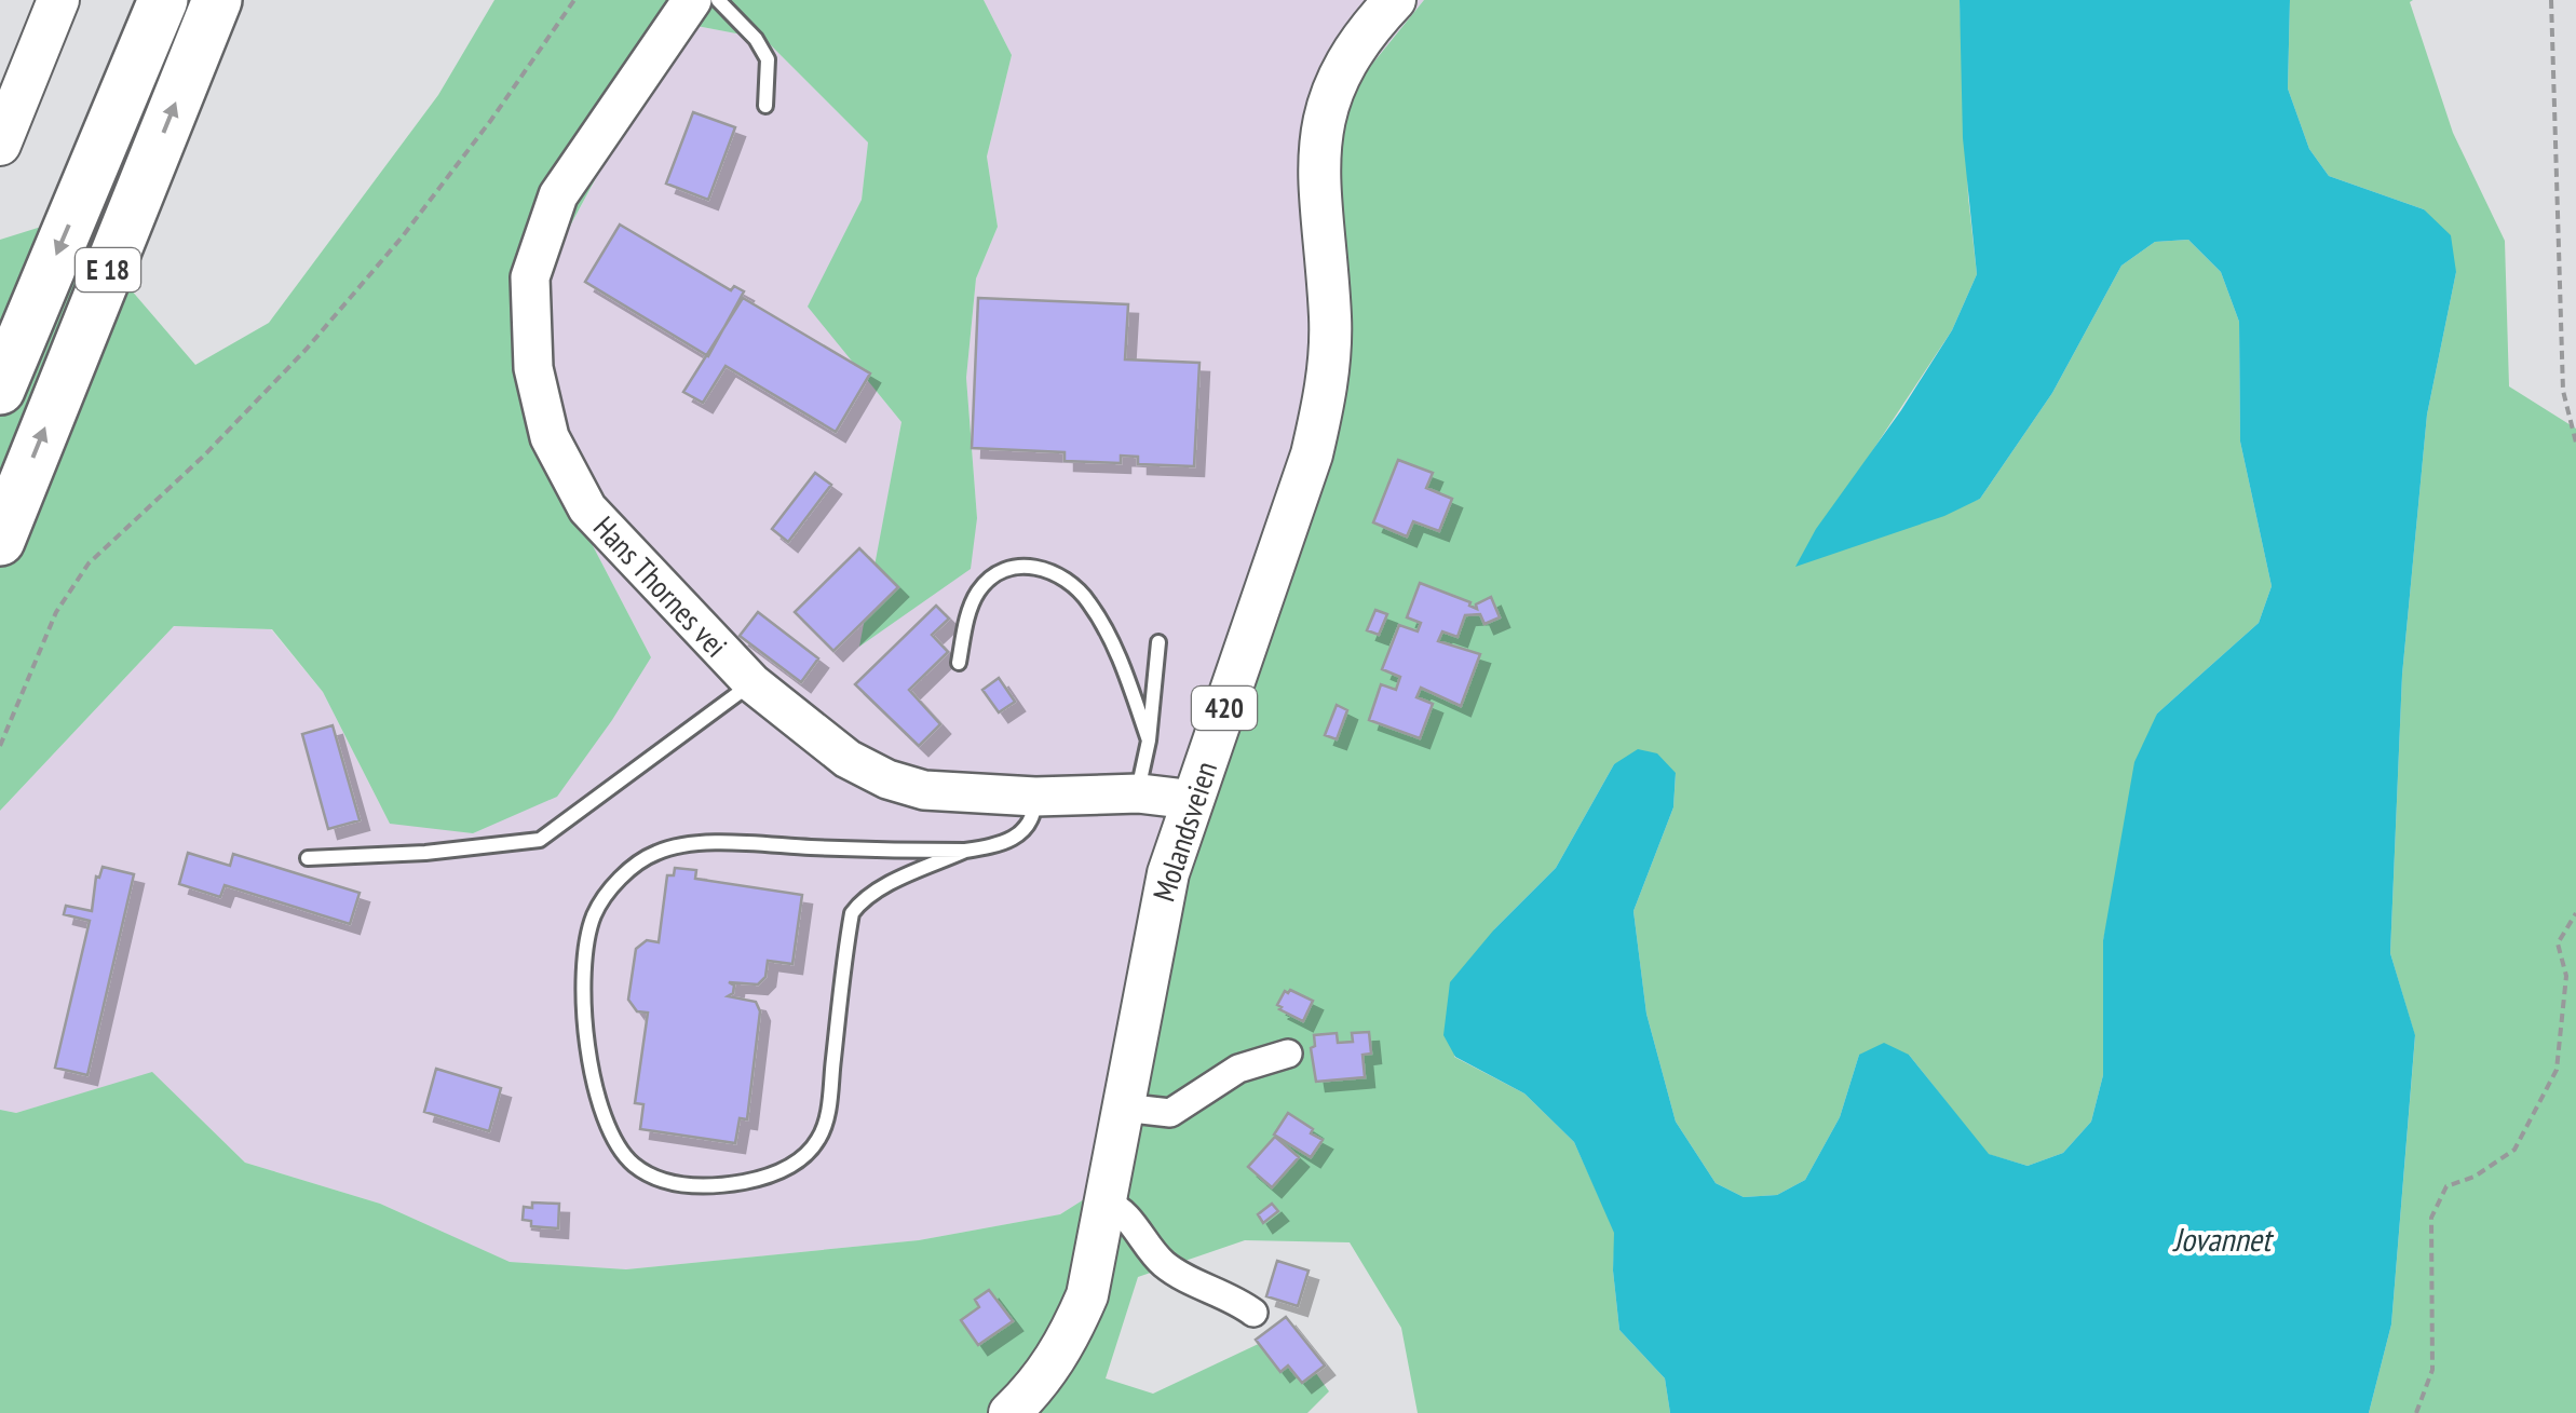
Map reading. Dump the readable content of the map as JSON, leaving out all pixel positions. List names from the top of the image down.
{
  "streets": {
    "highway": ["E 18"],
    "main road": ["420", "Molandsveien"],
    "street": ["Hans Thornes vei"]
  },
  "crossings": [
    ["Hans Thornes vei", "Molandsveien"]
  ],
  "water": ["Jovannet"]
}
